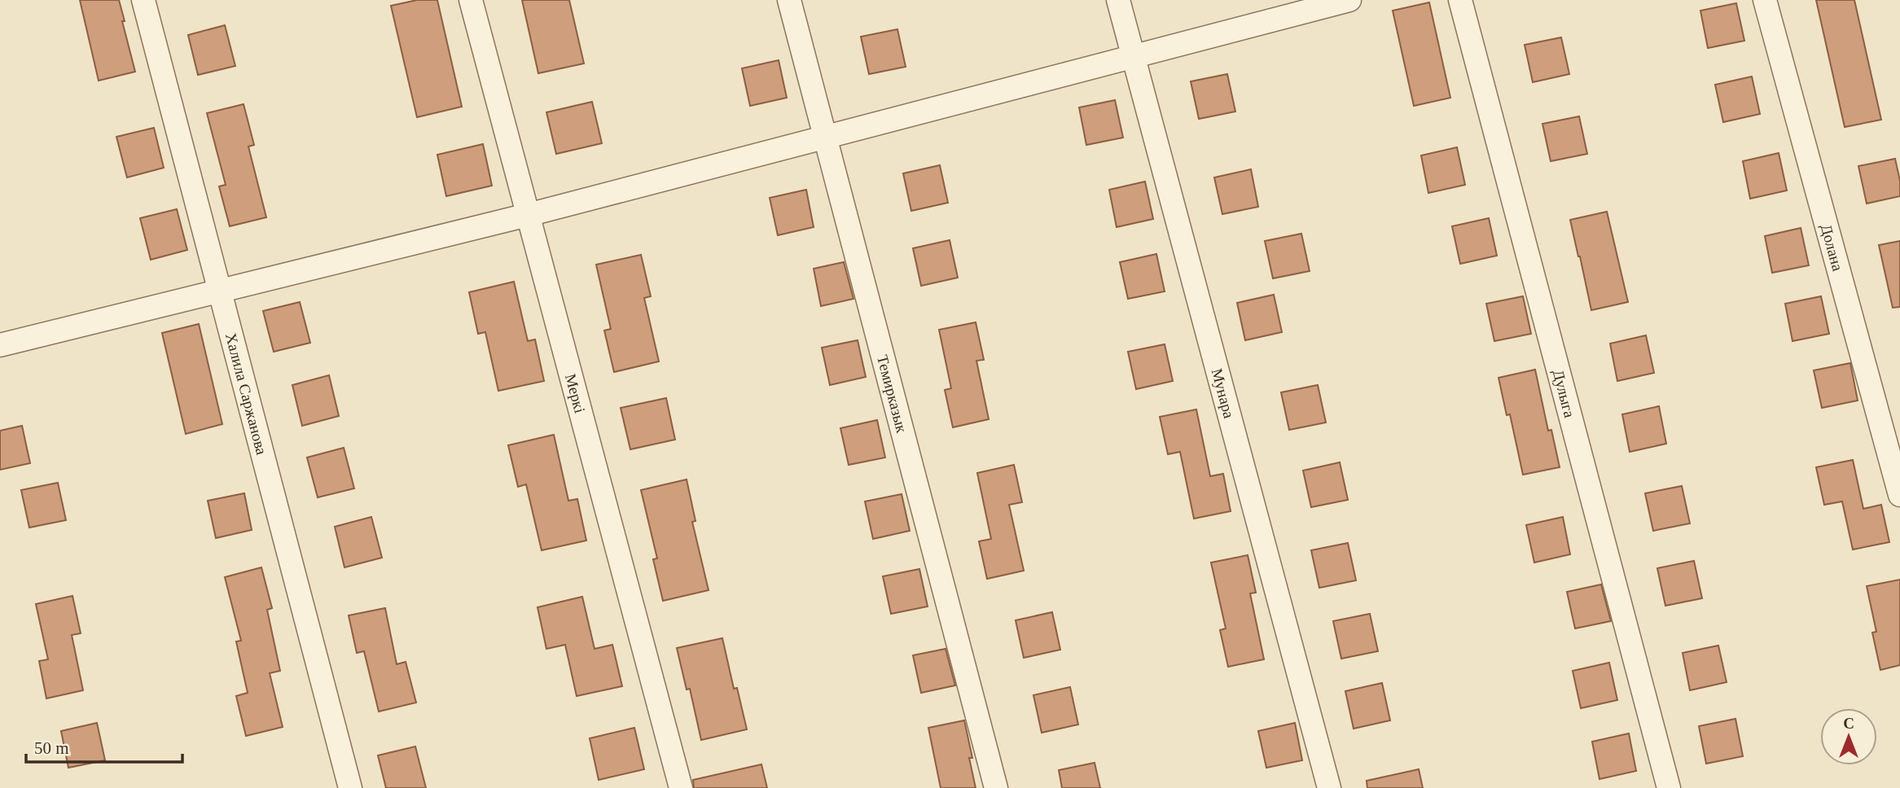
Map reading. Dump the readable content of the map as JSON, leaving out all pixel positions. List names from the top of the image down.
{
  "streets": {
    "street": [
      "Долана",
      "Халила Саржанова",
      "Меркі",
      "Темирказык",
      "Мунара",
      "Дулыга"
    ]
  },
  "scale_bar": "50 m",
  "north": "top"
}
